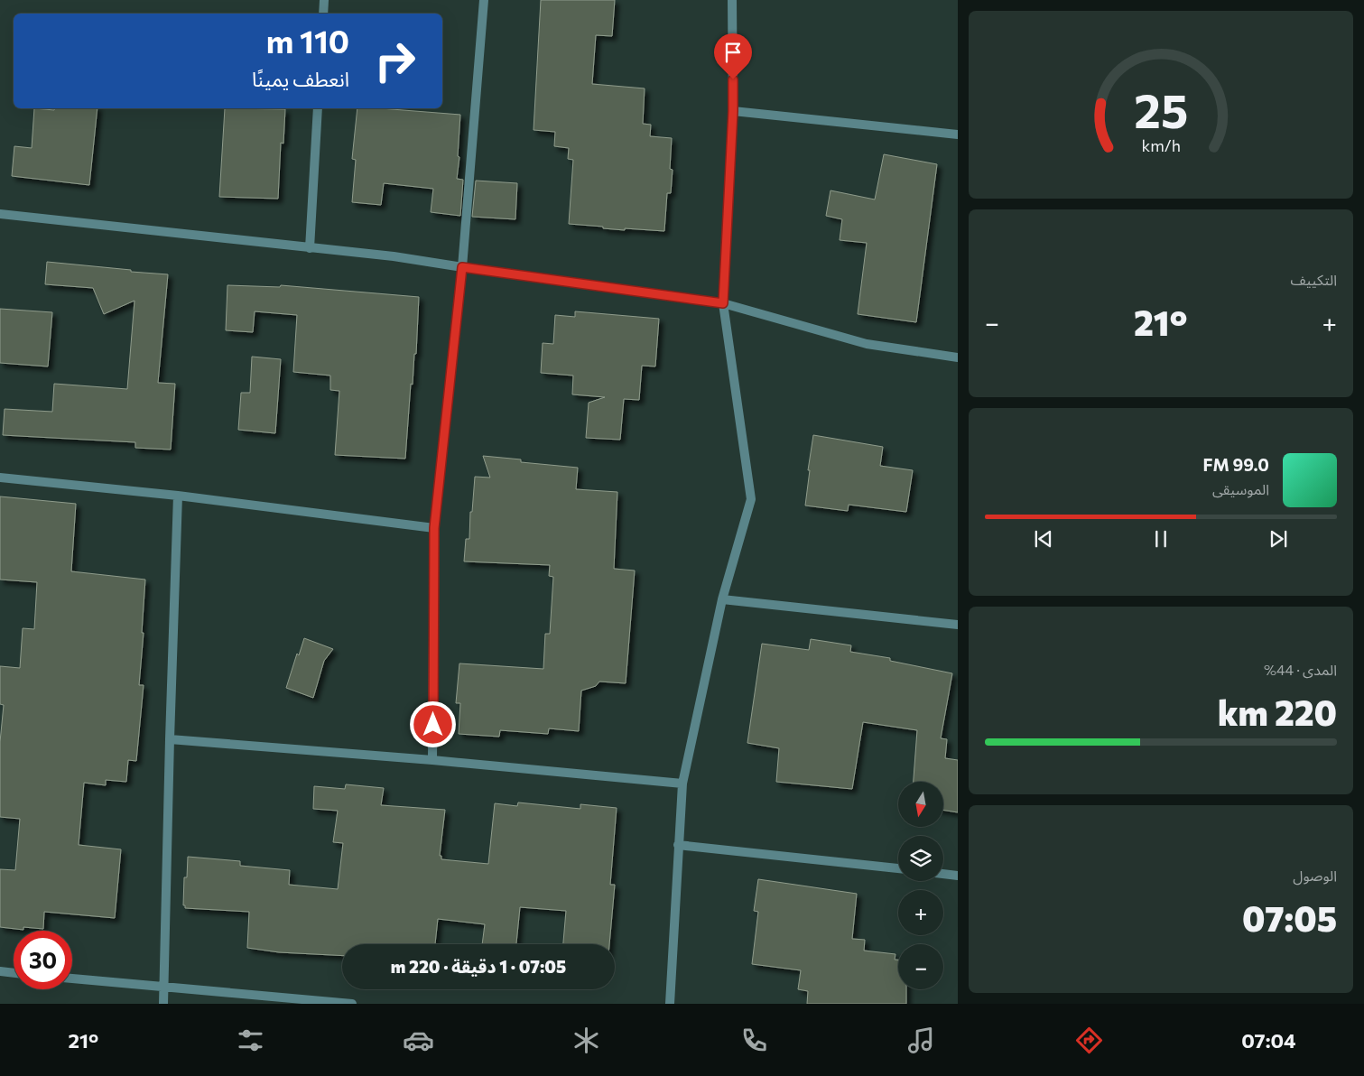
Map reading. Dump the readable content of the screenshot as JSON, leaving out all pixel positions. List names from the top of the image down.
{
  "north": "bottom",
  "page": {
    "turn": ["110 m", "انعطف يمينًا"],
    "tile": [
      "التكييف",
      ["المدى · 44%", "220 km"],
      ["الوصول", "07:05"]
    ],
    "heat": ["−", "21°", "+"],
    "song": ["99.0 FM", "الموسيقى"],
    "map_buttons": ["+", "−"],
    "limit": "30",
    "trip": "07:05 · 1 دقيقة · 220 m",
    "tabs": ["07:04", "21°"],
    "gauge": ["25", "km/h"]
  }
}
